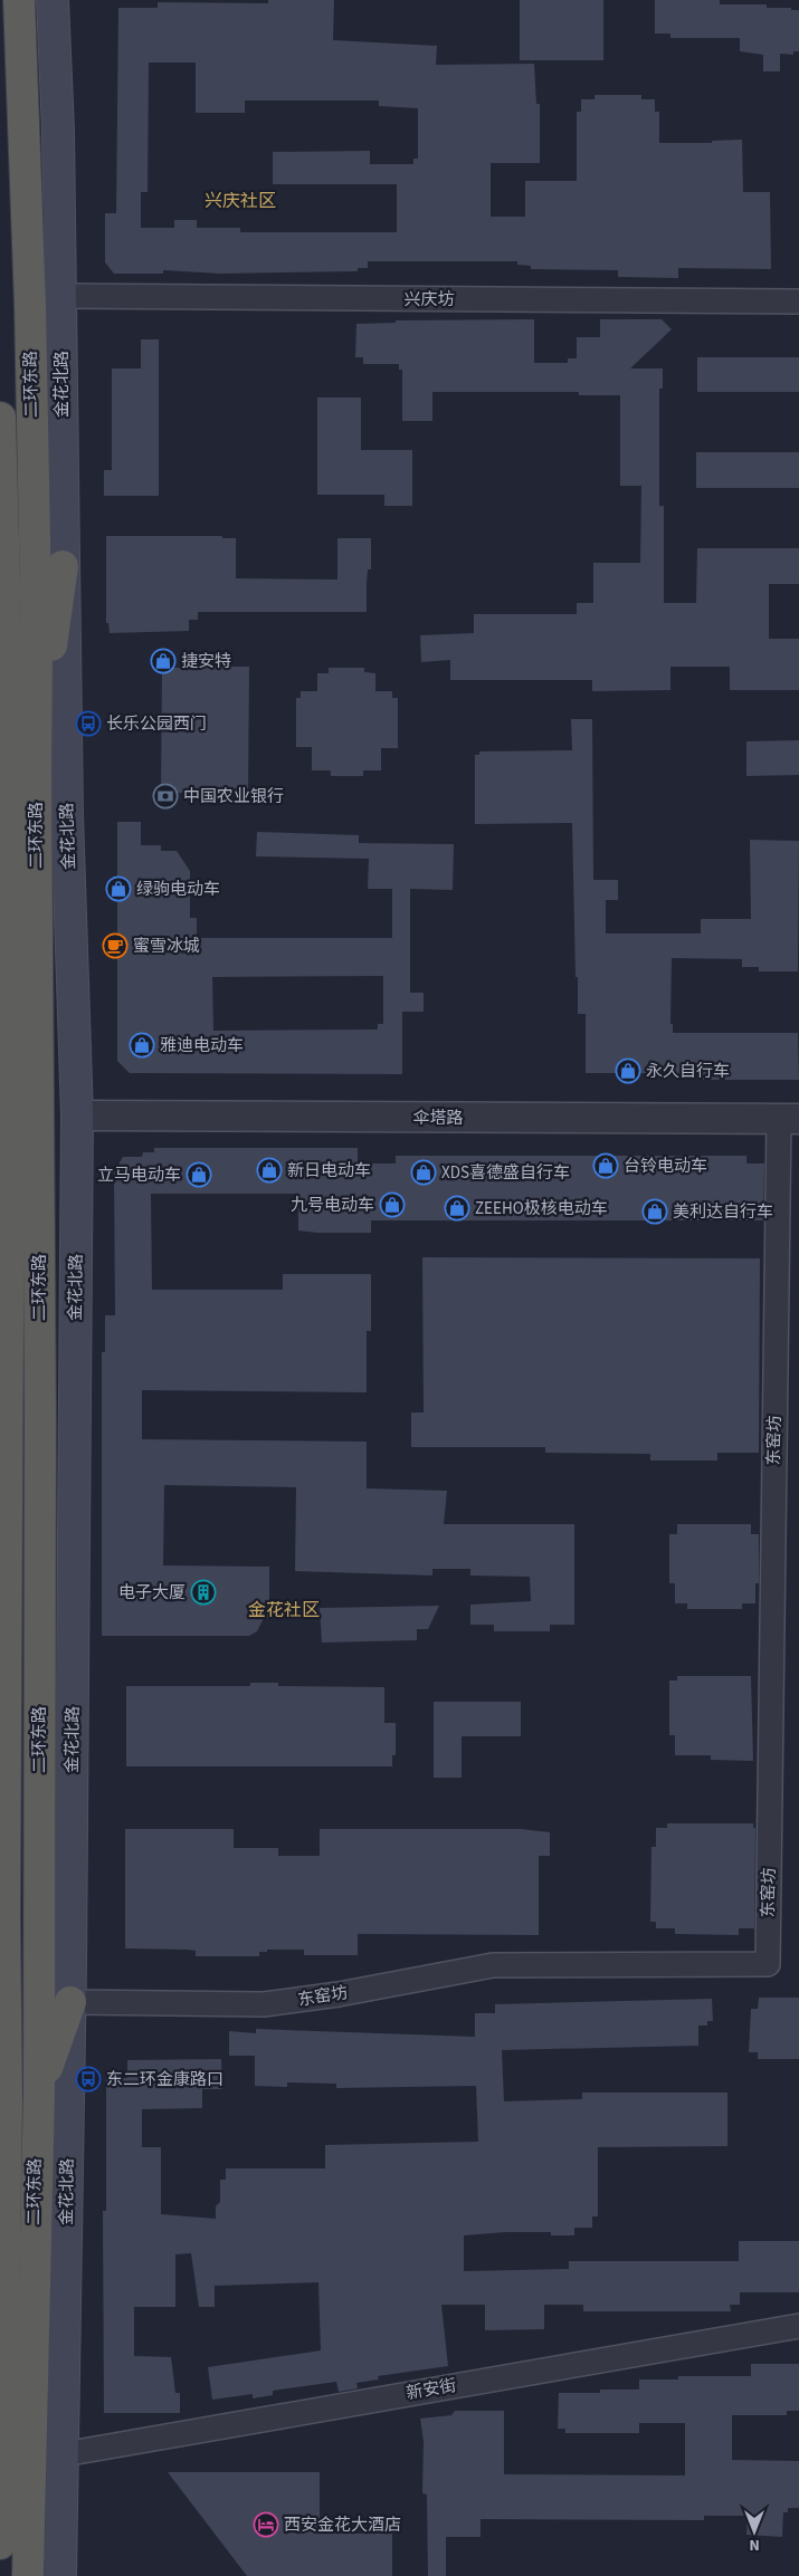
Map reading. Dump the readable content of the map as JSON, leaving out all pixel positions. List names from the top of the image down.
{
  "streets": {
    "highway": ["二环东路"],
    "main road": ["金花北路"],
    "street": [
      "兴庆坊",
      "伞塔路",
      "东窑坊",
      "新安街"
    ]
  },
  "crossings": [
    ["兴庆坊", "金花北路"],
    ["金花北路", "伞塔路"],
    ["金花北路", "东窑坊"],
    ["金花北路", "新安街"],
    ["伞塔路", "东窑坊"]
  ],
  "districts": ["兴庆社区", "金花社区"],
  "places": {
    "shop": [
      "捷安特",
      "绿驹电动车",
      "雅迪电动车",
      "永久自行车",
      "台铃电动车",
      "新日电动车",
      "XDS喜德盛自行车",
      "立马电动车",
      "九号电动车",
      "ZEEHO极核电动车",
      "美利达自行车"
    ],
    "bus stop": ["长乐公园西门", "东二环金康路口"],
    "bank": ["中国农业银行"],
    "cafe": ["蜜雪冰城"],
    "building": ["电子大厦"],
    "hotel": ["西安金花大酒店"]
  },
  "north": "bottom"
}
